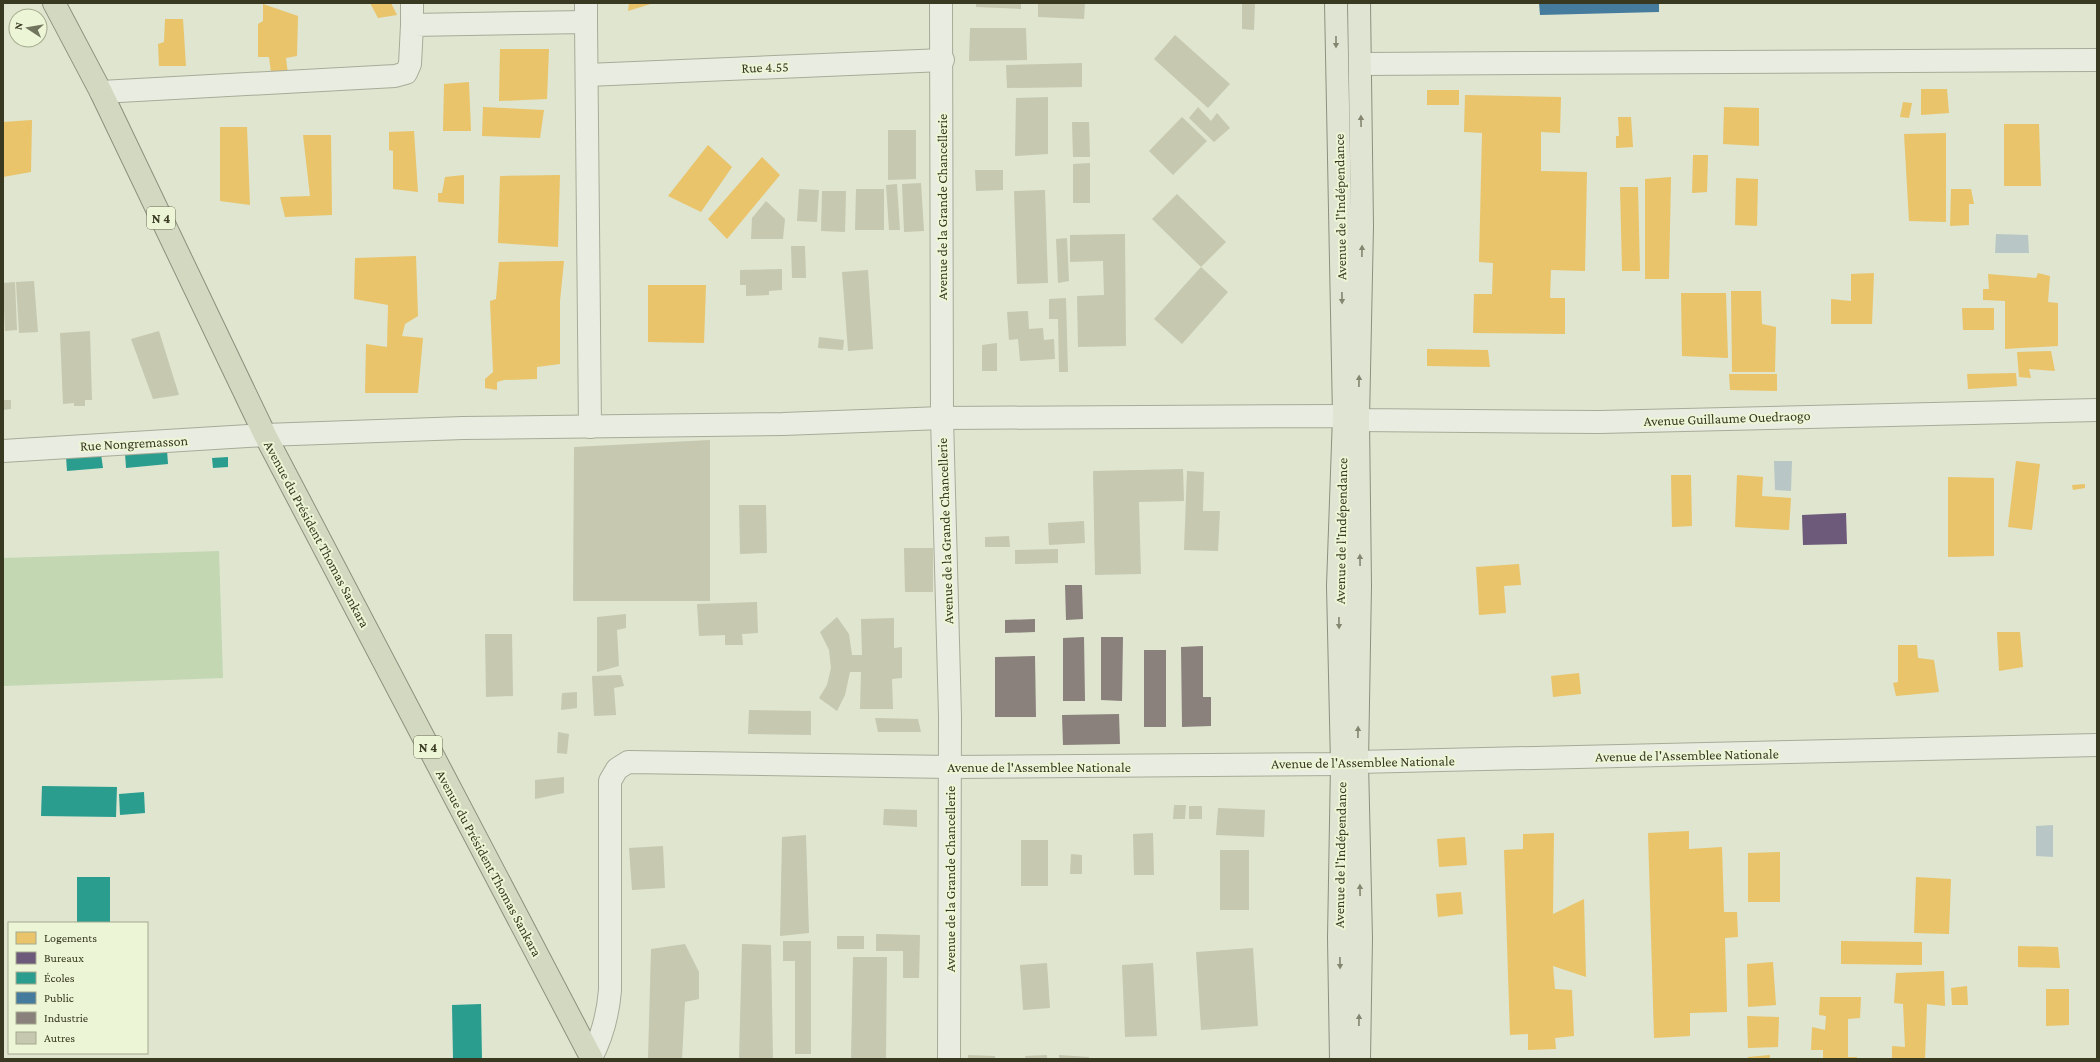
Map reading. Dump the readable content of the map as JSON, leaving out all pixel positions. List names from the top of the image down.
{
  "streets": {
    "highway": ["N 4", "Avenue du Président Thomas Sankara"],
    "main road": ["Avenue de l'Indépendance"],
    "street": [
      "Rue 4.55",
      "Avenue de la Grande Chancellerie",
      "Avenue Guillaume Ouedraogo",
      "Rue Nongremasson",
      "Avenue de l'Assemblee Nationale"
    ]
  },
  "crossings": [
    ["Rue 4.55", "Avenue de la Grande Chancellerie"],
    ["Avenue de la Grande Chancellerie", "Avenue Guillaume Ouedraogo"],
    ["Avenue de la Grande Chancellerie", "Rue Nongremasson"],
    ["Avenue de la Grande Chancellerie", "Avenue de l'Assemblee Nationale"],
    ["Avenue de l'Indépendance", "Avenue Guillaume Ouedraogo"],
    ["Avenue de l'Indépendance", "Avenue de l'Assemblee Nationale"],
    ["Avenue Guillaume Ouedraogo", "Rue Nongremasson"],
    ["Rue Nongremasson", "Avenue du Président Thomas Sankara"],
    ["Avenue du Président Thomas Sankara", "Avenue de l'Assemblee Nationale"]
  ],
  "legend": [
    "Logements",
    "Bureaux",
    "Écoles",
    "Public",
    "Industrie",
    "Autres"
  ],
  "north": "left"
}
